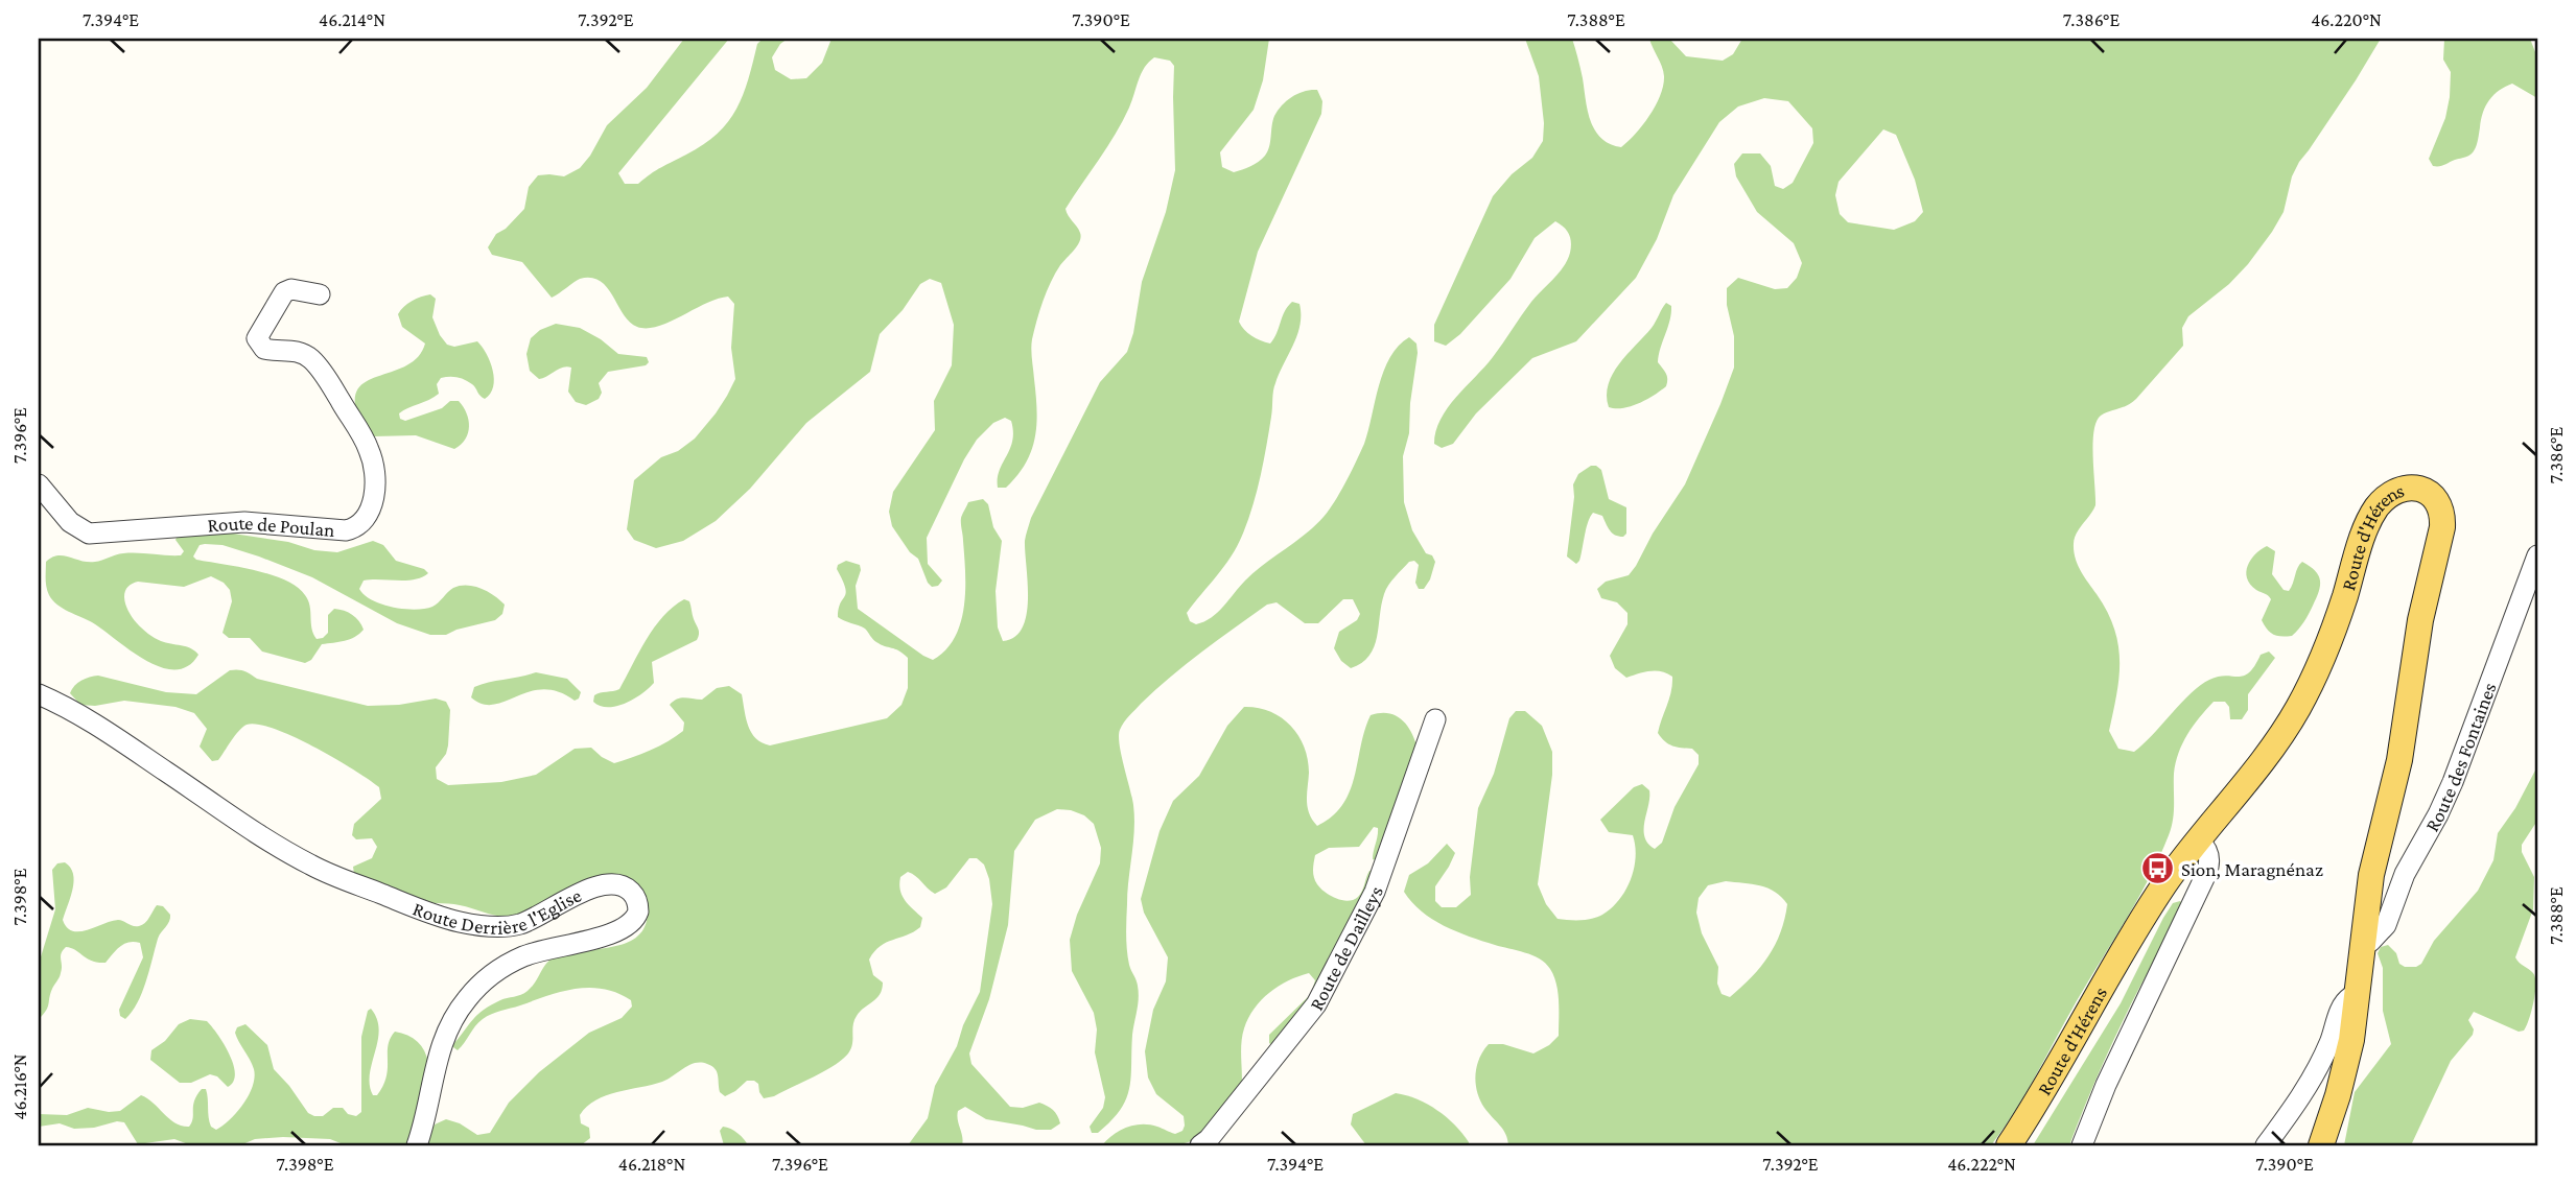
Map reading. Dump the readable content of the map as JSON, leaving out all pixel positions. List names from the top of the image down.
{
  "streets": {
    "main road": ["Route d'Hérens"],
    "street": [
      "Route de Poulan",
      "Route des Fontaines",
      "Route Derrière l'Eglise",
      "Route de Dailleys"
    ]
  },
  "crossings": [
    ["Route d'Hérens", "Route des Fontaines"]
  ],
  "places": {
    "bus stop": ["Sion, Maragnénaz"]
  },
  "coordinates": [
    "7.394°E",
    "46.214°N",
    "7.392°E",
    "7.390°E",
    "7.388°E",
    "7.386°E",
    "46.220°N",
    "7.396°E",
    "7.398°E",
    "46.216°N",
    "46.218°N",
    "46.222°N"
  ]
}
